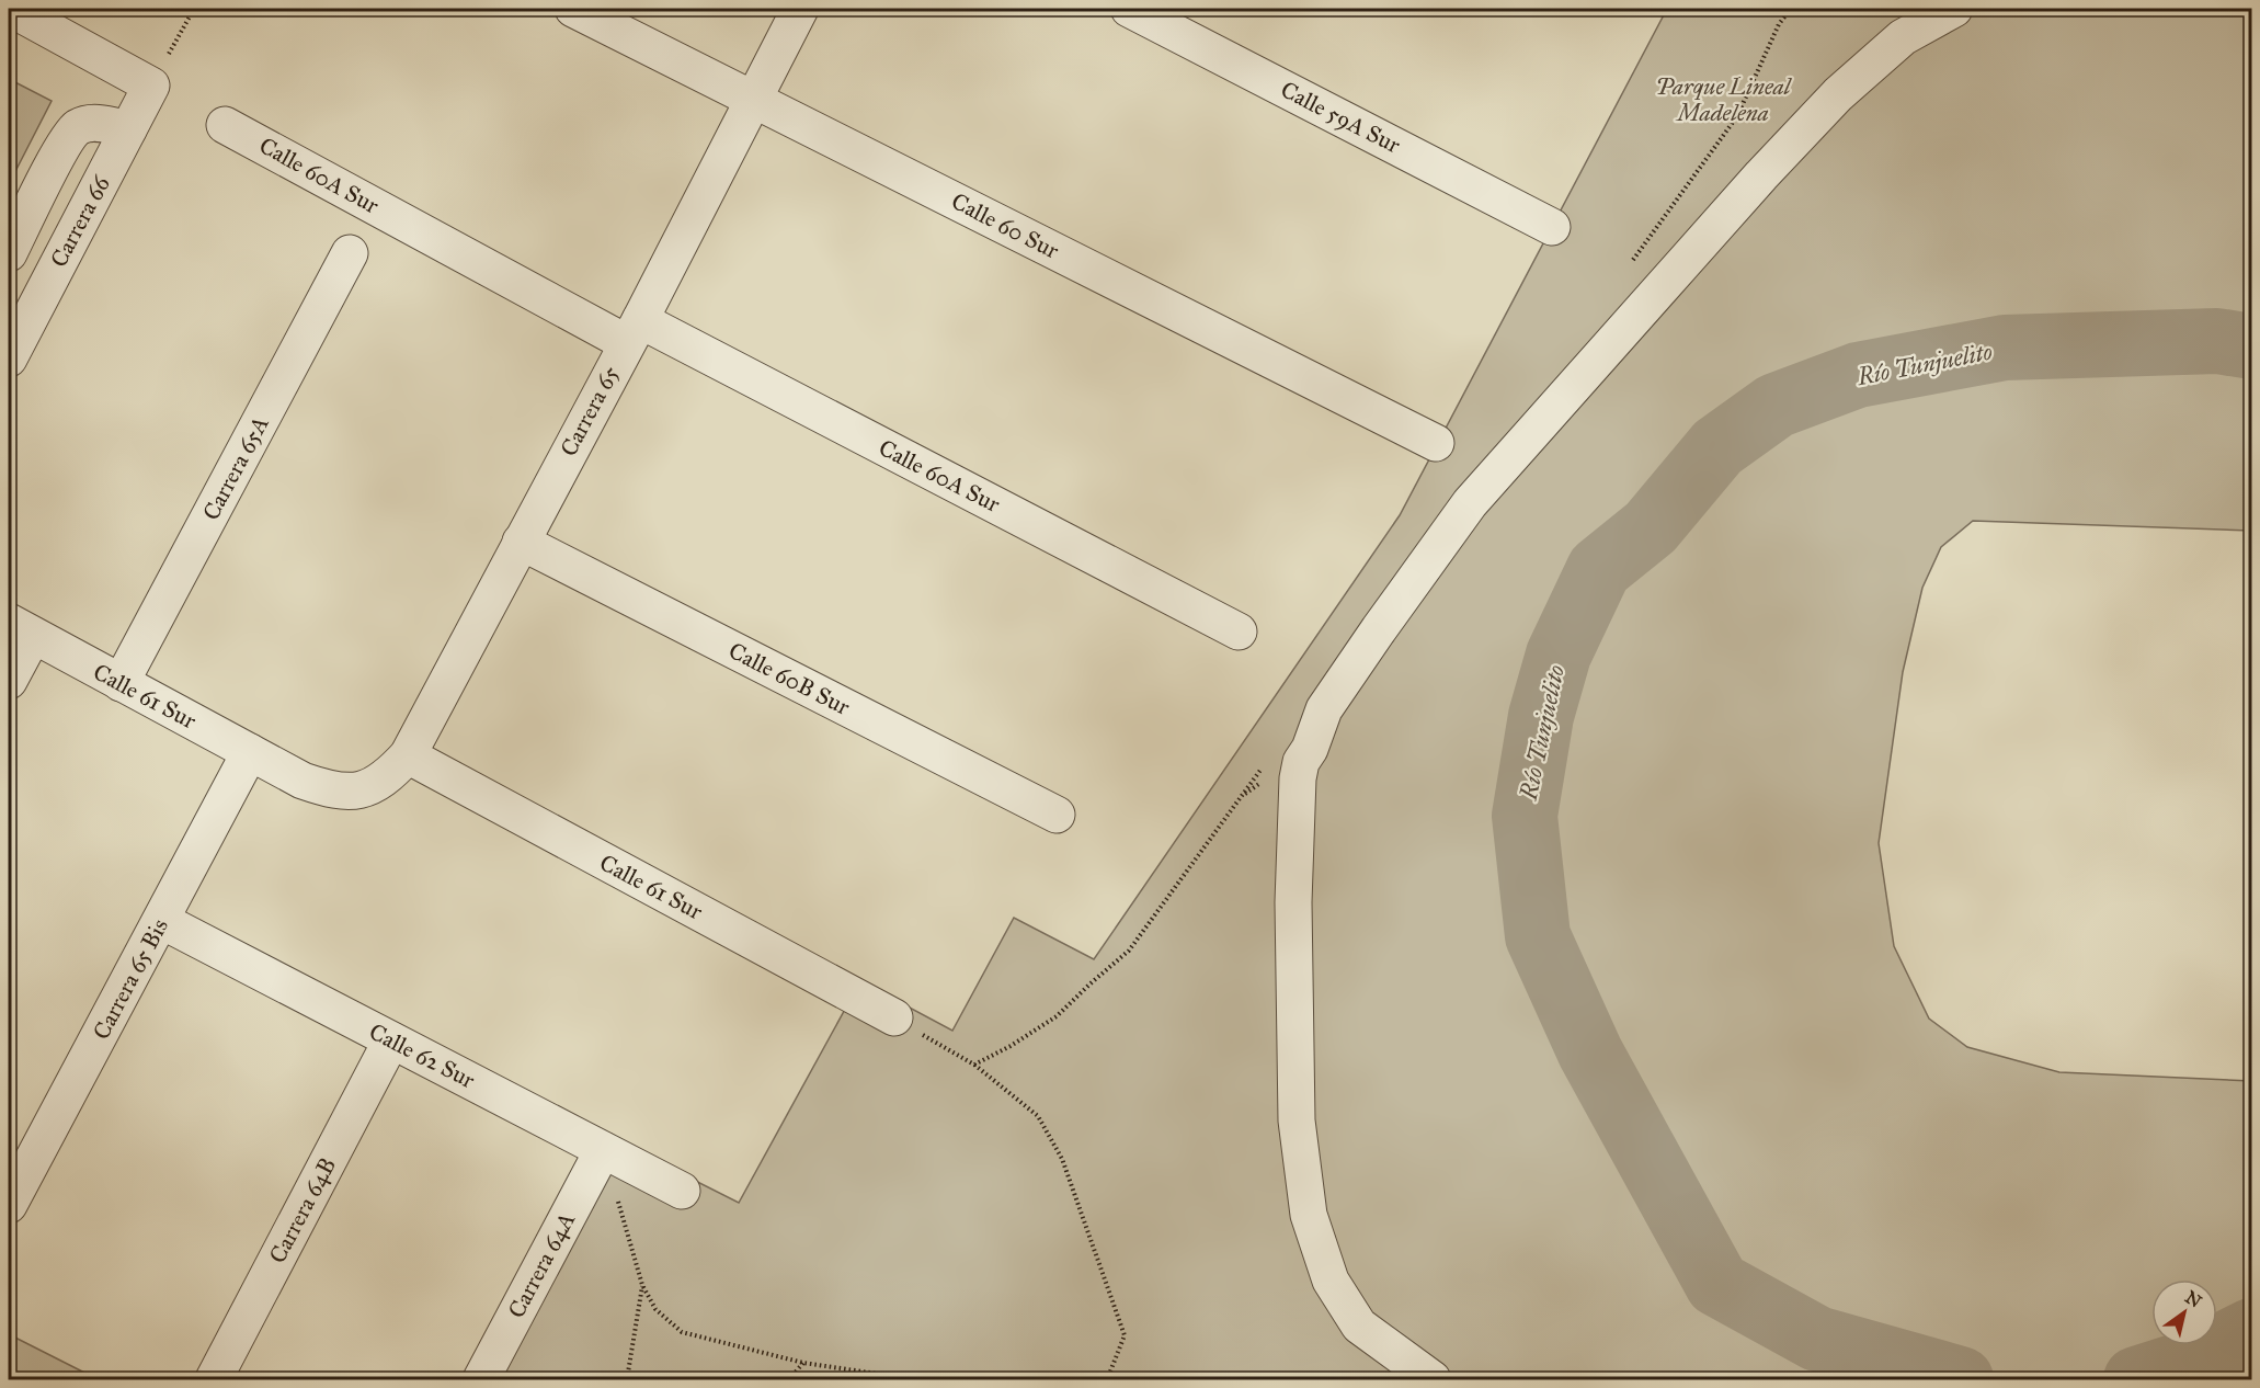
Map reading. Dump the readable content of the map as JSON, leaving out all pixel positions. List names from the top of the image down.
{
  "streets": {
    "street": [
      "Calle 59A Sur",
      "Calle 60A Sur",
      "Carrera 66",
      "Calle 60 Sur",
      "Carrera 65",
      "Carrera 65A",
      "Calle 60B Sur",
      "Calle 61 Sur",
      "Carrera 65 Bis",
      "Calle 62 Sur",
      "Carrera 64B",
      "Carrera 64A"
    ]
  },
  "crossings": [
    ["Calle 60A Sur", "Carrera 65"],
    ["Calle 60 Sur", "Carrera 65"],
    ["Carrera 65", "Calle 60B Sur"],
    ["Carrera 65", "Calle 61 Sur"],
    ["Carrera 65A", "Calle 61 Sur"],
    ["Calle 61 Sur", "Carrera 65 Bis"],
    ["Carrera 65 Bis", "Calle 62 Sur"],
    ["Calle 62 Sur", "Carrera 64B"],
    ["Calle 62 Sur", "Carrera 64A"]
  ],
  "water": ["Río Tunjuelito"],
  "parks": ["Parque Lineal Madelena"],
  "north": "top right"
}
